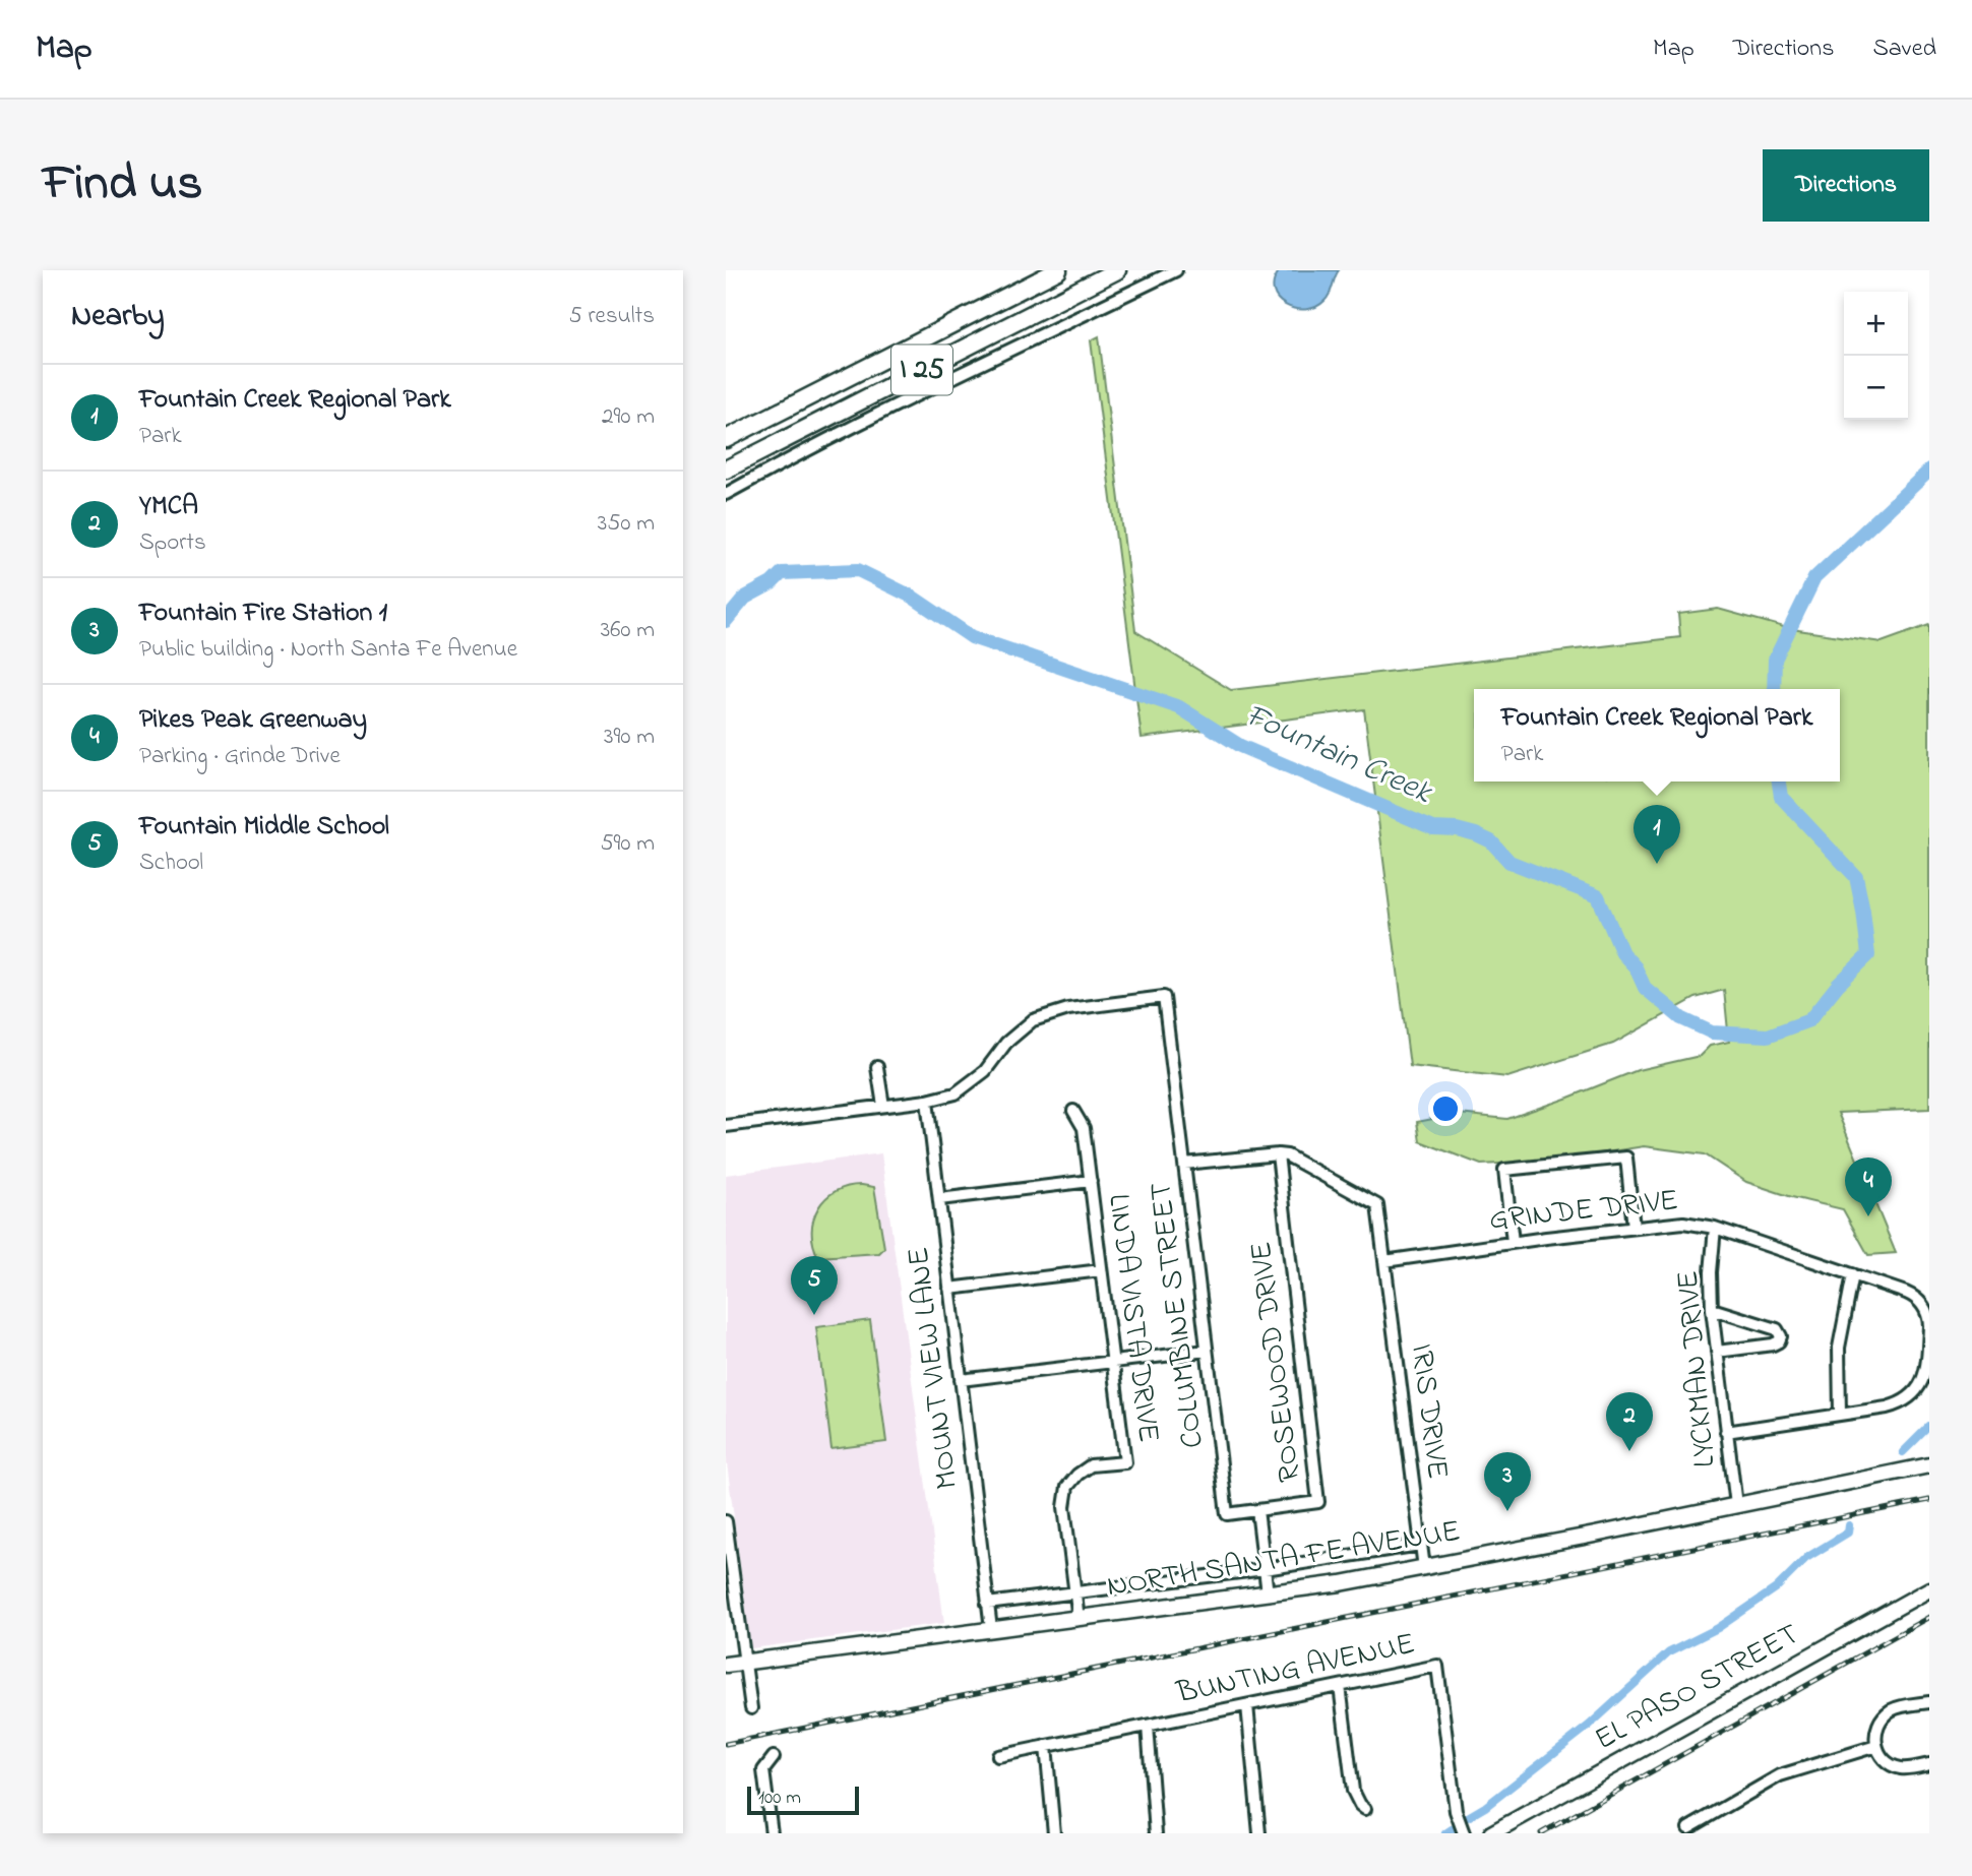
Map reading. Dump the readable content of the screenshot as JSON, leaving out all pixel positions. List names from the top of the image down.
{
  "streets": {
    "highway": ["I 25"],
    "main road": ["NORTH SANTA FE AVENUE", "EL PASO STREET"],
    "street": [
      "GRINDE DRIVE",
      "COLUMBINE STREET",
      "LINDA VISTA DRIVE",
      "ROSEWOOD DRIVE",
      "MOUNT VIEW LANE",
      "LYCKMAN DRIVE",
      "IRIS DRIVE",
      "BUNTING AVENUE"
    ]
  },
  "crossings": [
    ["GRINDE DRIVE", "LYCKMAN DRIVE"],
    ["GRINDE DRIVE", "IRIS DRIVE"],
    ["COLUMBINE STREET", "ROSEWOOD DRIVE"],
    ["COLUMBINE STREET", "MOUNT VIEW LANE"],
    ["LINDA VISTA DRIVE", "NORTH SANTA FE AVENUE"],
    ["ROSEWOOD DRIVE", "IRIS DRIVE"],
    ["MOUNT VIEW LANE", "NORTH SANTA FE AVENUE"],
    ["LYCKMAN DRIVE", "NORTH SANTA FE AVENUE"],
    ["IRIS DRIVE", "NORTH SANTA FE AVENUE"]
  ],
  "water": ["Fountain Creek"],
  "scale_bar": "100 m",
  "page": {
    "header": "Map",
    "nav": ["Map", "Directions", "Saved"],
    "title": "Find us",
    "buttons": "Directions",
    "heading": ["Nearby", "5 results"],
    "map_buttons": ["+", "−"],
    "list": [
      {
        "mark": "1",
        "name": "Fountain Creek Regional Park",
        "note": "Park",
        "value": "290 m"
      },
      {
        "mark": "2",
        "name": "YMCA",
        "note": "Sports",
        "value": "350 m"
      },
      {
        "mark": "3",
        "name": "Fountain Fire Station 1",
        "note": "Public building · North Santa Fe Avenue",
        "value": "360 m"
      },
      {
        "mark": "4",
        "name": "Pikes Peak Greenway",
        "note": "Parking · Grinde Drive",
        "value": "390 m"
      },
      {
        "mark": "5",
        "name": "Fountain Middle School",
        "note": "School",
        "value": "590 m"
      }
    ],
    "popup": ["Fountain Creek Regional Park", "Park"],
    "pins": [
      "1",
      "4",
      "5",
      "2",
      "3"
    ],
    "scale": "100 m"
  }
}
